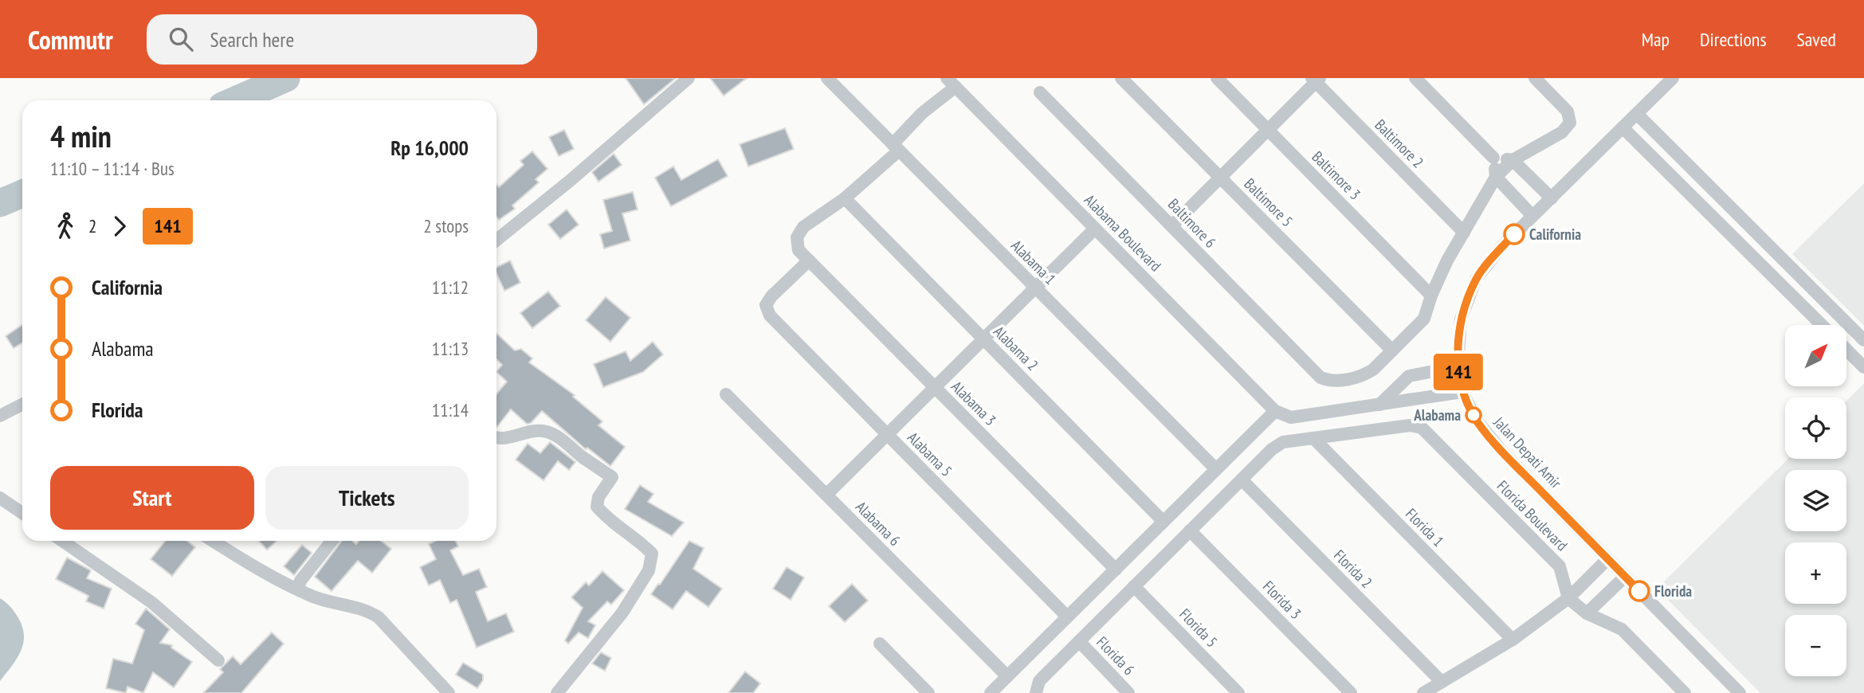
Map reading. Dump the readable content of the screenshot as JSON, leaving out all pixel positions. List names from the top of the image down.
{
  "streets": {
    "street": [
      "Baltimore 2",
      "Baltimore 3",
      "Baltimore 5",
      "Baltimore 6",
      "Alabama Boulevard",
      "Alabama 1",
      "Alabama 2",
      "Alabama 3",
      "Jalan Depati Amir",
      "Alabama 5",
      "Florida Boulevard",
      "Alabama 6",
      "Florida 1",
      "Florida 2",
      "Florida 3",
      "Florida 5",
      "Florida 6"
    ]
  },
  "crossings": [
    ["Baltimore 5", "Baltimore 6"],
    ["Alabama 2", "Alabama 3"],
    ["Alabama 3", "Alabama 5"],
    ["Florida Boulevard", "Florida 1"]
  ],
  "places": ["California", "Alabama", "Florida"],
  "lines": ["bus line 141"],
  "north": "top right",
  "page": {
    "header": "Commutr",
    "search": "Search here",
    "nav": ["Map", "Directions", "Saved"],
    "on_map": "141",
    "heading": ["4 min", "11:10 – 11:14 · Bus", "Rp 16,000"],
    "legs": ["2", "141", "2 stops"],
    "list": [
      {
        "name": "California",
        "value": "11:12"
      },
      {
        "name": "Alabama",
        "value": "11:13"
      },
      {
        "name": "Florida",
        "value": "11:14"
      }
    ],
    "map_buttons": ["+", "−"],
    "buttons": ["Start", "Tickets"]
  }
}
